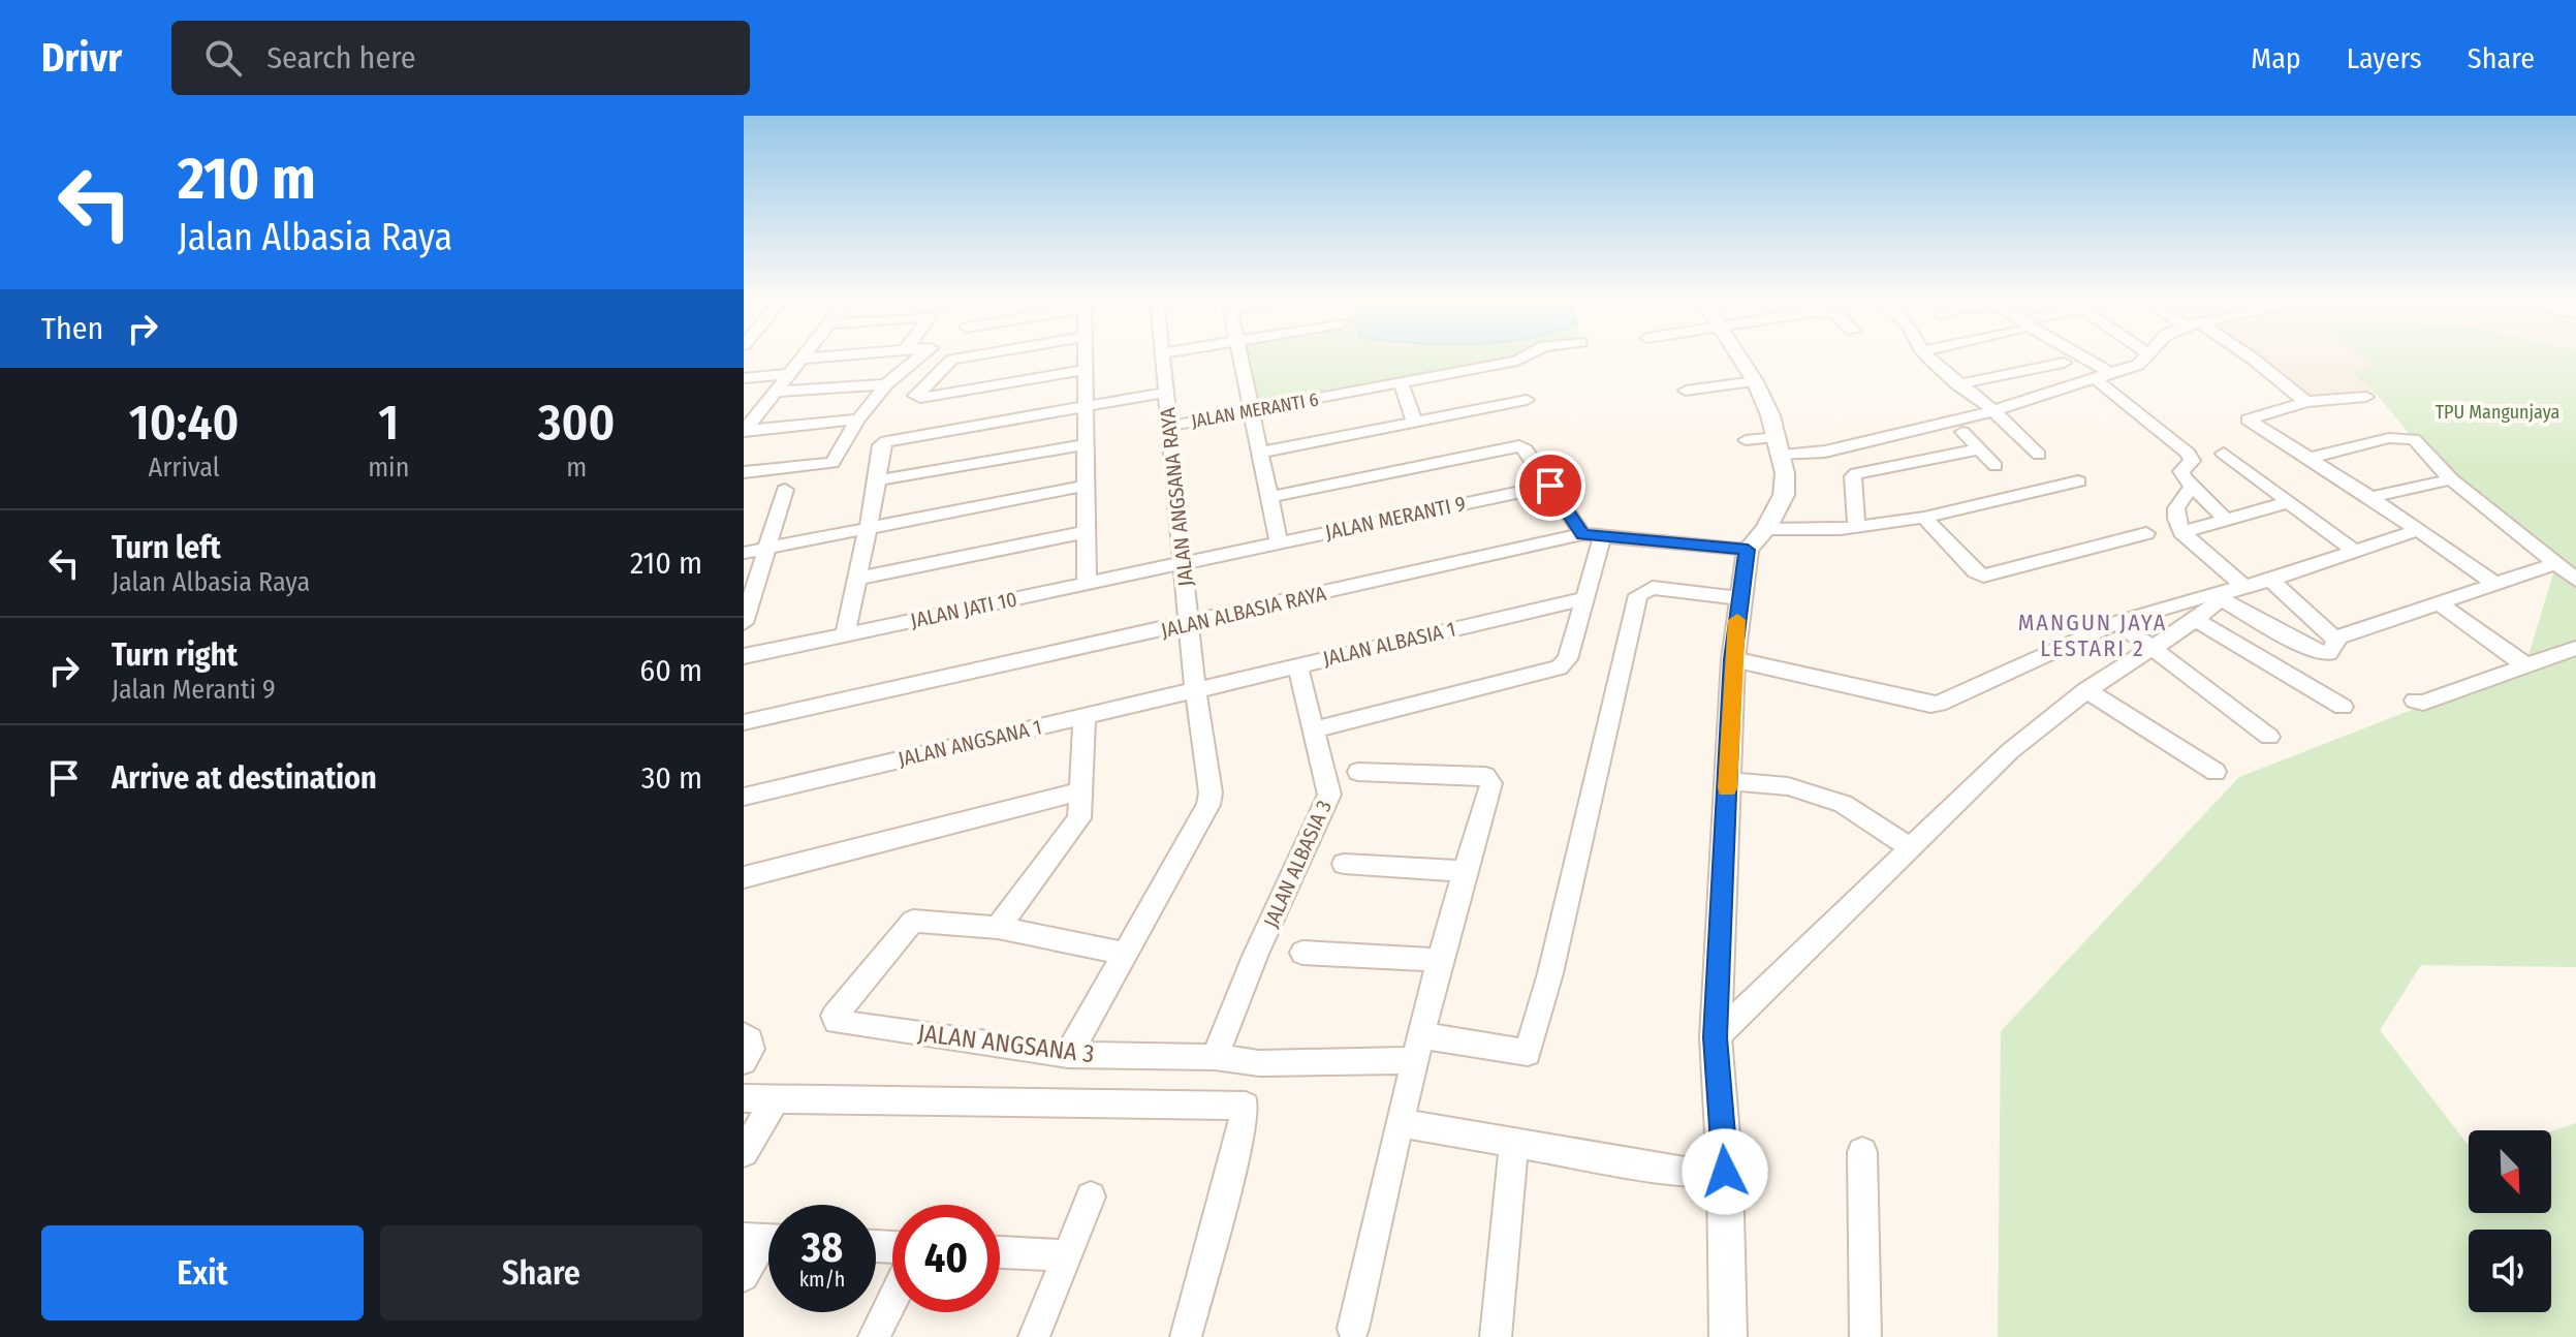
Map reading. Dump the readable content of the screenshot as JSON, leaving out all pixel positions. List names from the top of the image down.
{
  "streets": {
    "street": [
      "JALAN MERANTI 6",
      "JALAN ANGSANA RAYA",
      "JALAN MERANTI 9",
      "JALAN JATI 10",
      "JALAN ALBASIA RAYA",
      "JALAN ALBASIA 1",
      "JALAN ANGSANA 1",
      "JALAN ALBASIA 3",
      "JALAN ANGSANA 3"
    ]
  },
  "crossings": [
    ["JALAN MERANTI 6", "JALAN ANGSANA RAYA"],
    ["JALAN ANGSANA RAYA", "JALAN MERANTI 9"],
    ["JALAN ANGSANA RAYA", "JALAN JATI 10"],
    ["JALAN ANGSANA RAYA", "JALAN ALBASIA RAYA"],
    ["JALAN ANGSANA RAYA", "JALAN ALBASIA 1"],
    ["JALAN ANGSANA RAYA", "JALAN ANGSANA 1"],
    ["JALAN ANGSANA RAYA", "JALAN ANGSANA 3"],
    ["JALAN MERANTI 9", "JALAN JATI 10"],
    ["JALAN ALBASIA 1", "JALAN ANGSANA 1"],
    ["JALAN ALBASIA 1", "JALAN ALBASIA 3"],
    ["JALAN ALBASIA 3", "JALAN ANGSANA 3"]
  ],
  "districts": ["MANGUN JAYA LESTARI 2"],
  "parks": ["TPU Mangunjaya"],
  "north": "bottom right",
  "page": {
    "header": "Drivr",
    "search": "Search here",
    "nav": ["Map", "Layers", "Share"],
    "turn": ["210 m", "Jalan Albasia Raya"],
    "then": "Then",
    "eta": [
      "10:40",
      "Arrival",
      "1",
      "min",
      "300",
      "m"
    ],
    "list": [
      {
        "name": "Turn left",
        "note": "Jalan Albasia Raya",
        "value": "210 m"
      },
      {
        "name": "Turn right",
        "note": "Jalan Meranti 9",
        "value": "60 m"
      },
      {
        "name": "Arrive at destination",
        "value": "30 m"
      }
    ],
    "speed": "38 km/h",
    "limit": "40",
    "buttons": ["Exit", "Share"]
  }
}
